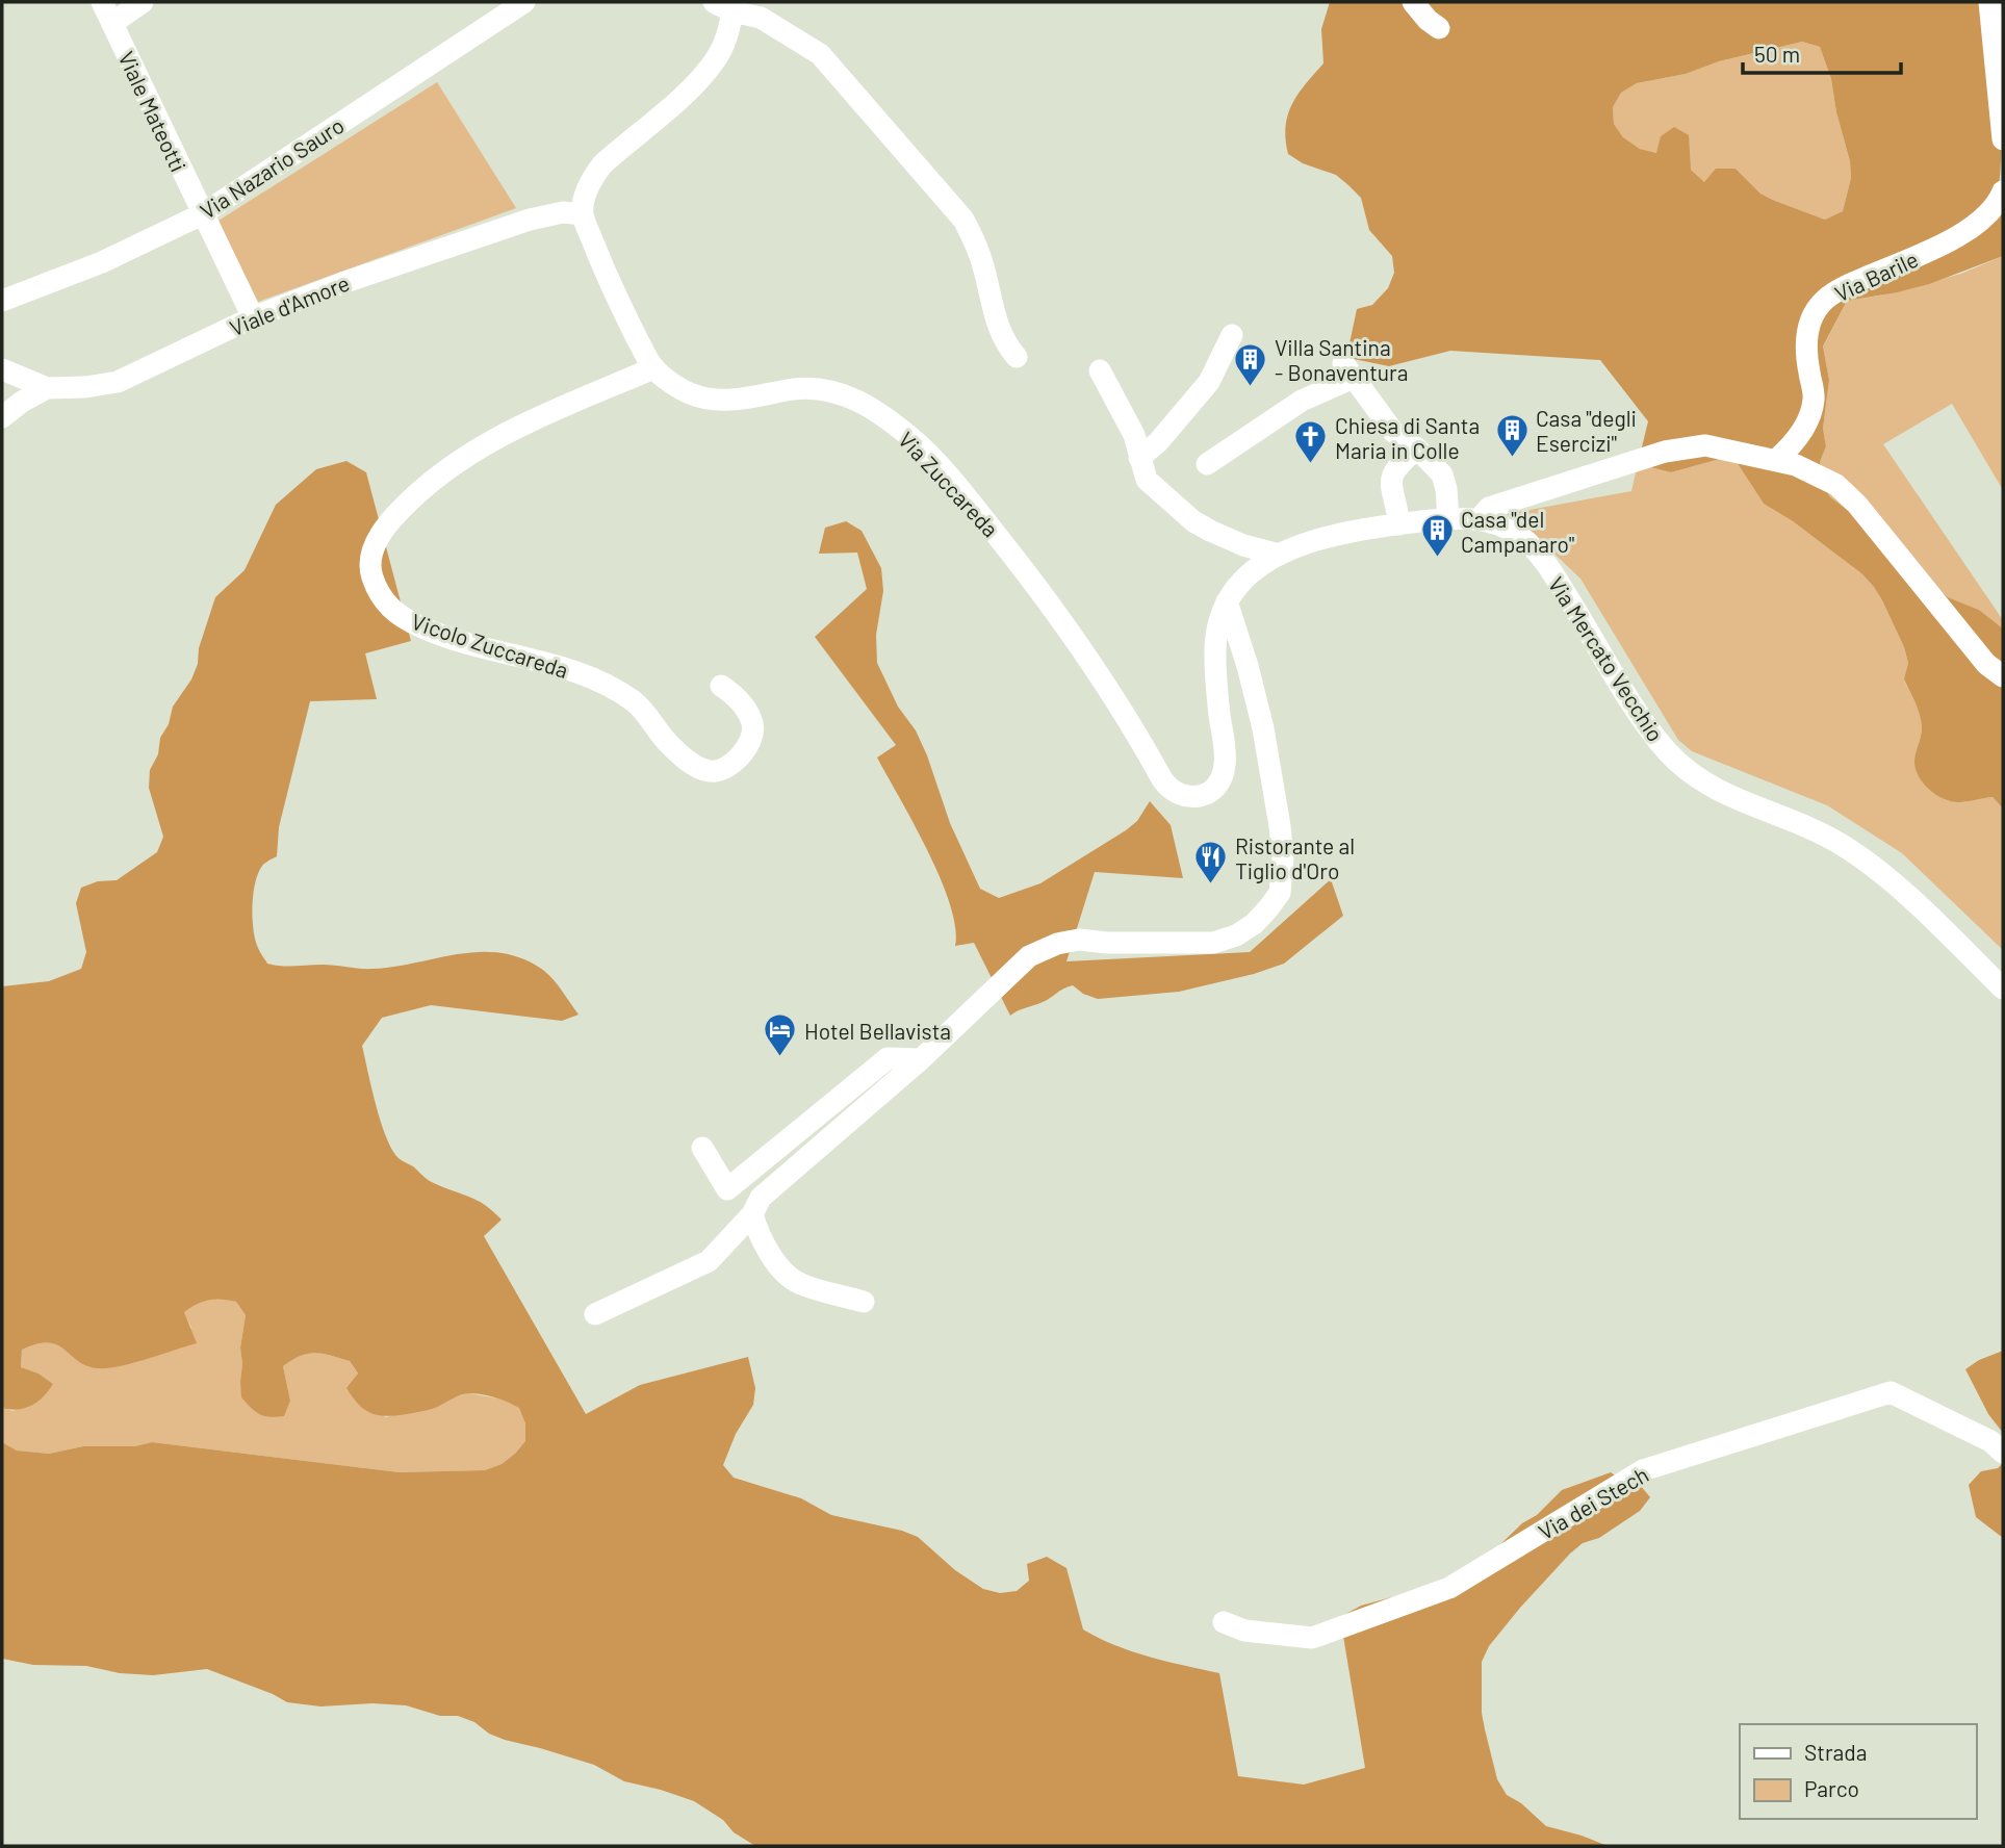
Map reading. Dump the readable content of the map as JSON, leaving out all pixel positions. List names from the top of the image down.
{
  "streets": {
    "street": [
      "Viale Mateotti",
      "Via Nazario Sauro",
      "Via Barile",
      "Viale d'Amore",
      "Via Zuccareda",
      "Vicolo Zuccareda",
      "Via Mercato Vecchio",
      "Via dei Stech"
    ]
  },
  "crossings": [
    ["Viale Mateotti", "Via Nazario Sauro"],
    ["Viale Mateotti", "Viale d'Amore"],
    ["Viale d'Amore", "Via Zuccareda"],
    ["Via Zuccareda", "Vicolo Zuccareda"],
    ["Via Zuccareda", "Via Mercato Vecchio"]
  ],
  "places": {
    "building": ["Villa Santina - Bonaventura", "Casa \"degli Esercizi\"", "Casa \"del Campanaro\""],
    "church": ["Chiesa di Santa Maria in Colle"],
    "restaurant": ["Ristorante al Tiglio d'Oro"],
    "hotel": ["Hotel Bellavista"]
  },
  "legend": ["Strada", "Parco"],
  "scale_bar": "50 m"
}
